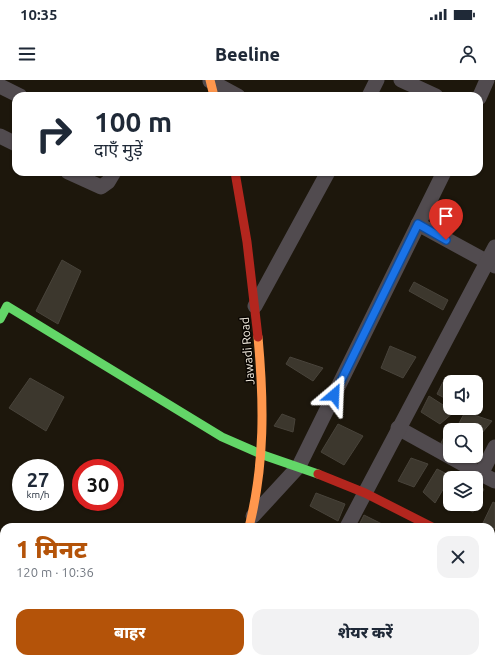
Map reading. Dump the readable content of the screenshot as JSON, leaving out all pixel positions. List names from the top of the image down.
{
  "streets": {
    "street": ["Jawadi Road"]
  },
  "page": {
    "status": "10:35",
    "header": "Beeline",
    "turn": ["100 m", "दाएँ मुड़ें"],
    "speed": "27 km/h",
    "limit": "30",
    "heading": ["1 मिनट", "120 m · 10:36"],
    "buttons": ["बाहर", "शेयर करें"]
  }
}
